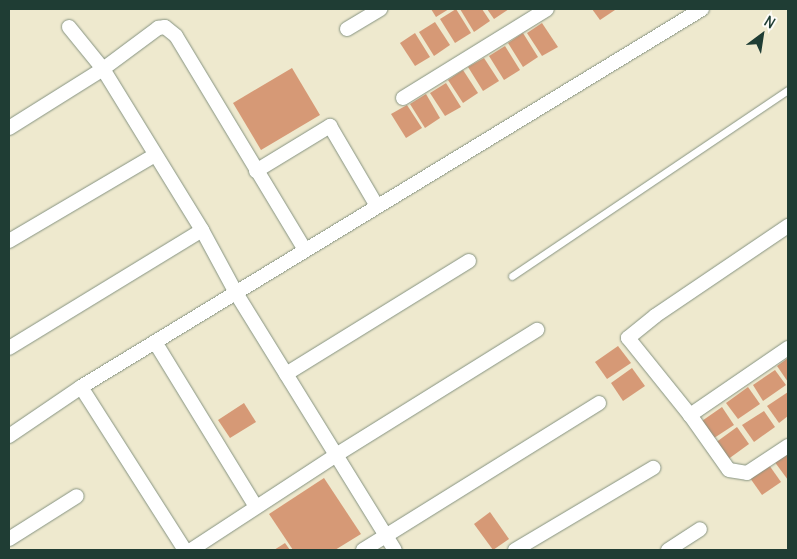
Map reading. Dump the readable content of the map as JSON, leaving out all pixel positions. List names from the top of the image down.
{
  "north": "top right"
}
